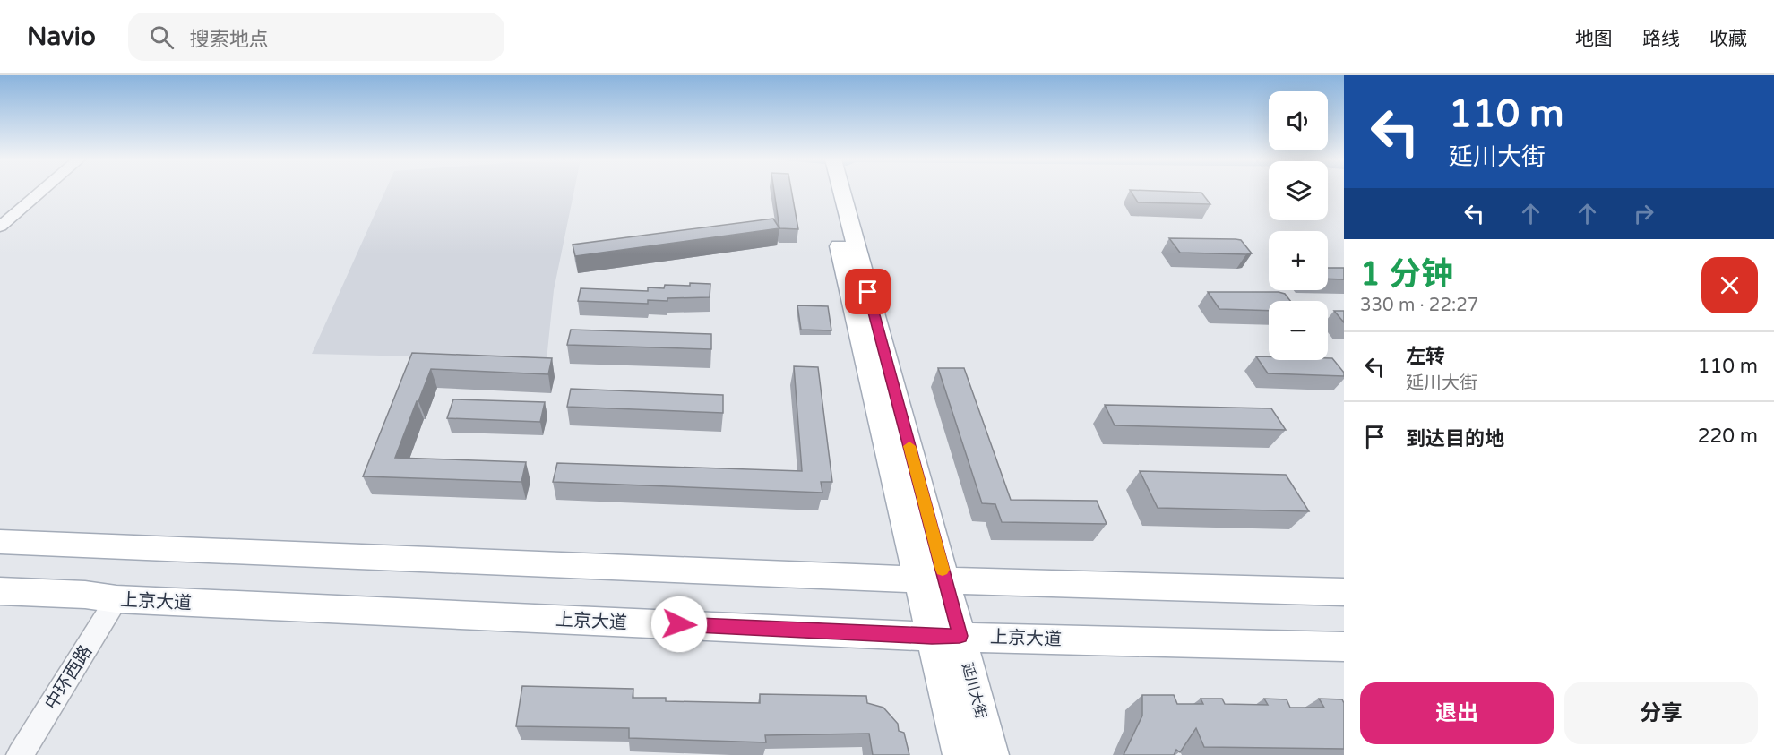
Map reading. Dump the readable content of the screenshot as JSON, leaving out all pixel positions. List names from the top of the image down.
{
  "streets": {
    "main road": ["上京大道", "延川大街"],
    "street": ["中环西路"]
  },
  "crossings": [
    ["上京大道", "中环西路"],
    ["上京大道", "延川大街"]
  ],
  "page": {
    "header": "Navio",
    "search": "搜索地点",
    "nav": ["地图", "路线", "收藏"],
    "turn": ["110 m", "延川大街"],
    "map_buttons": ["+", "−"],
    "heading": ["1 分钟", "330 m · 22:27"],
    "list": [
      {
        "name": "左转",
        "note": "延川大街",
        "value": "110 m"
      },
      {
        "name": "到达目的地",
        "value": "220 m"
      }
    ],
    "buttons": ["退出", "分享"]
  }
}
